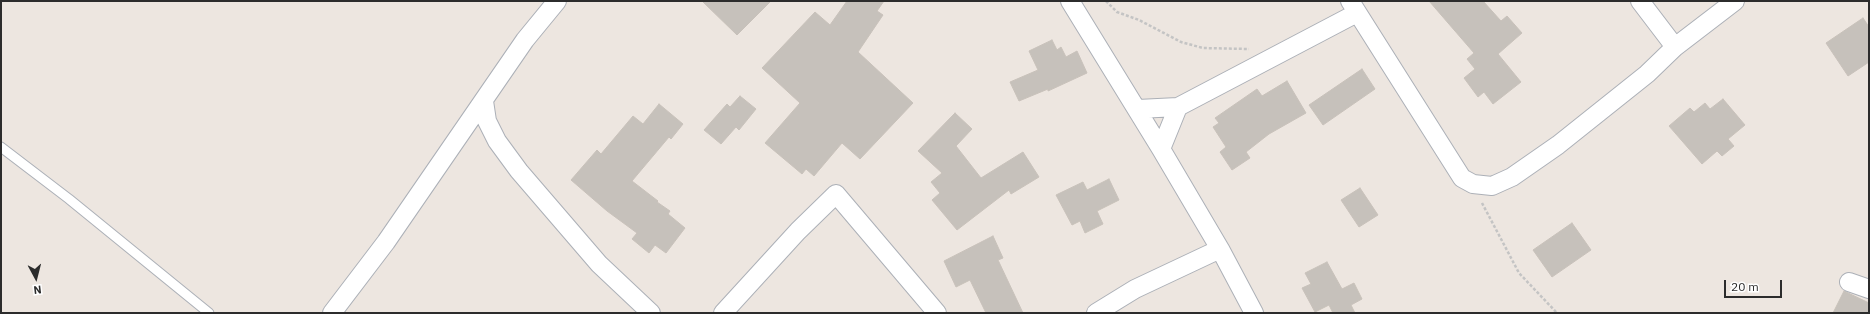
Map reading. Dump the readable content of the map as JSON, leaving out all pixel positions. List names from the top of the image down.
{
  "scale_bar": "20 m",
  "north": "bottom"
}
